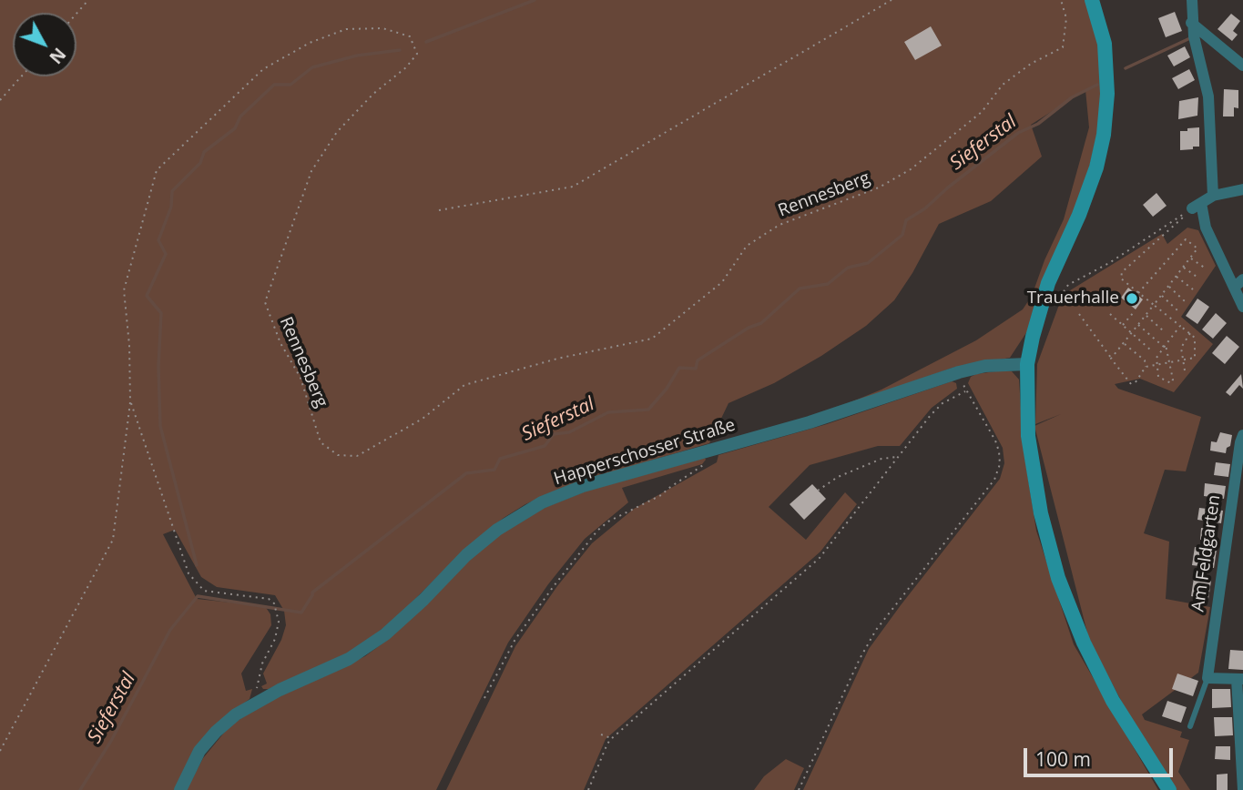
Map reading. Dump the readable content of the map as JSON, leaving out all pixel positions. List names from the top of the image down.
{
  "streets": {
    "street": ["Happerschosser Straße", "Am Feldgarten"],
    "path": ["Rennesberg"]
  },
  "crossings": [
    ["Rennesberg", "Happerschosser Straße"]
  ],
  "water": ["Sieferstal"],
  "places": ["Trauerhalle"],
  "scale_bar": "100 m",
  "north": "bottom right"
}
